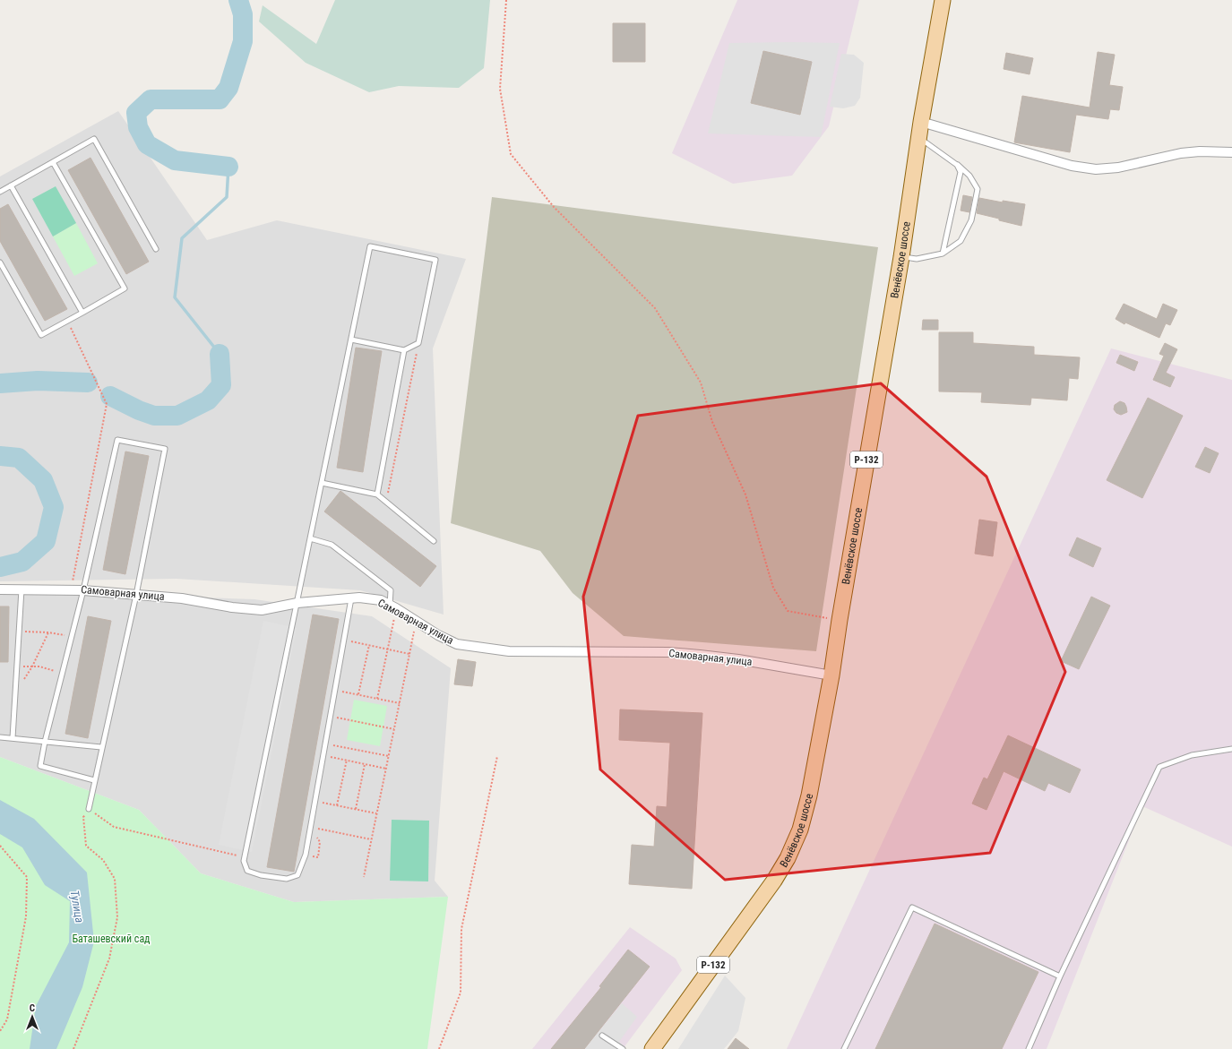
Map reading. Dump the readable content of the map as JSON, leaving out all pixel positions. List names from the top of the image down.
{
  "streets": {
    "main road": ["Венёвское шоссе", "Р-132"],
    "street": ["Самоварная улица"]
  },
  "crossings": [
    ["Венёвское шоссе", "Самоварная улица"]
  ],
  "water": ["Тулица"],
  "parks": ["Баташевский сад"],
  "north": "top"
}
